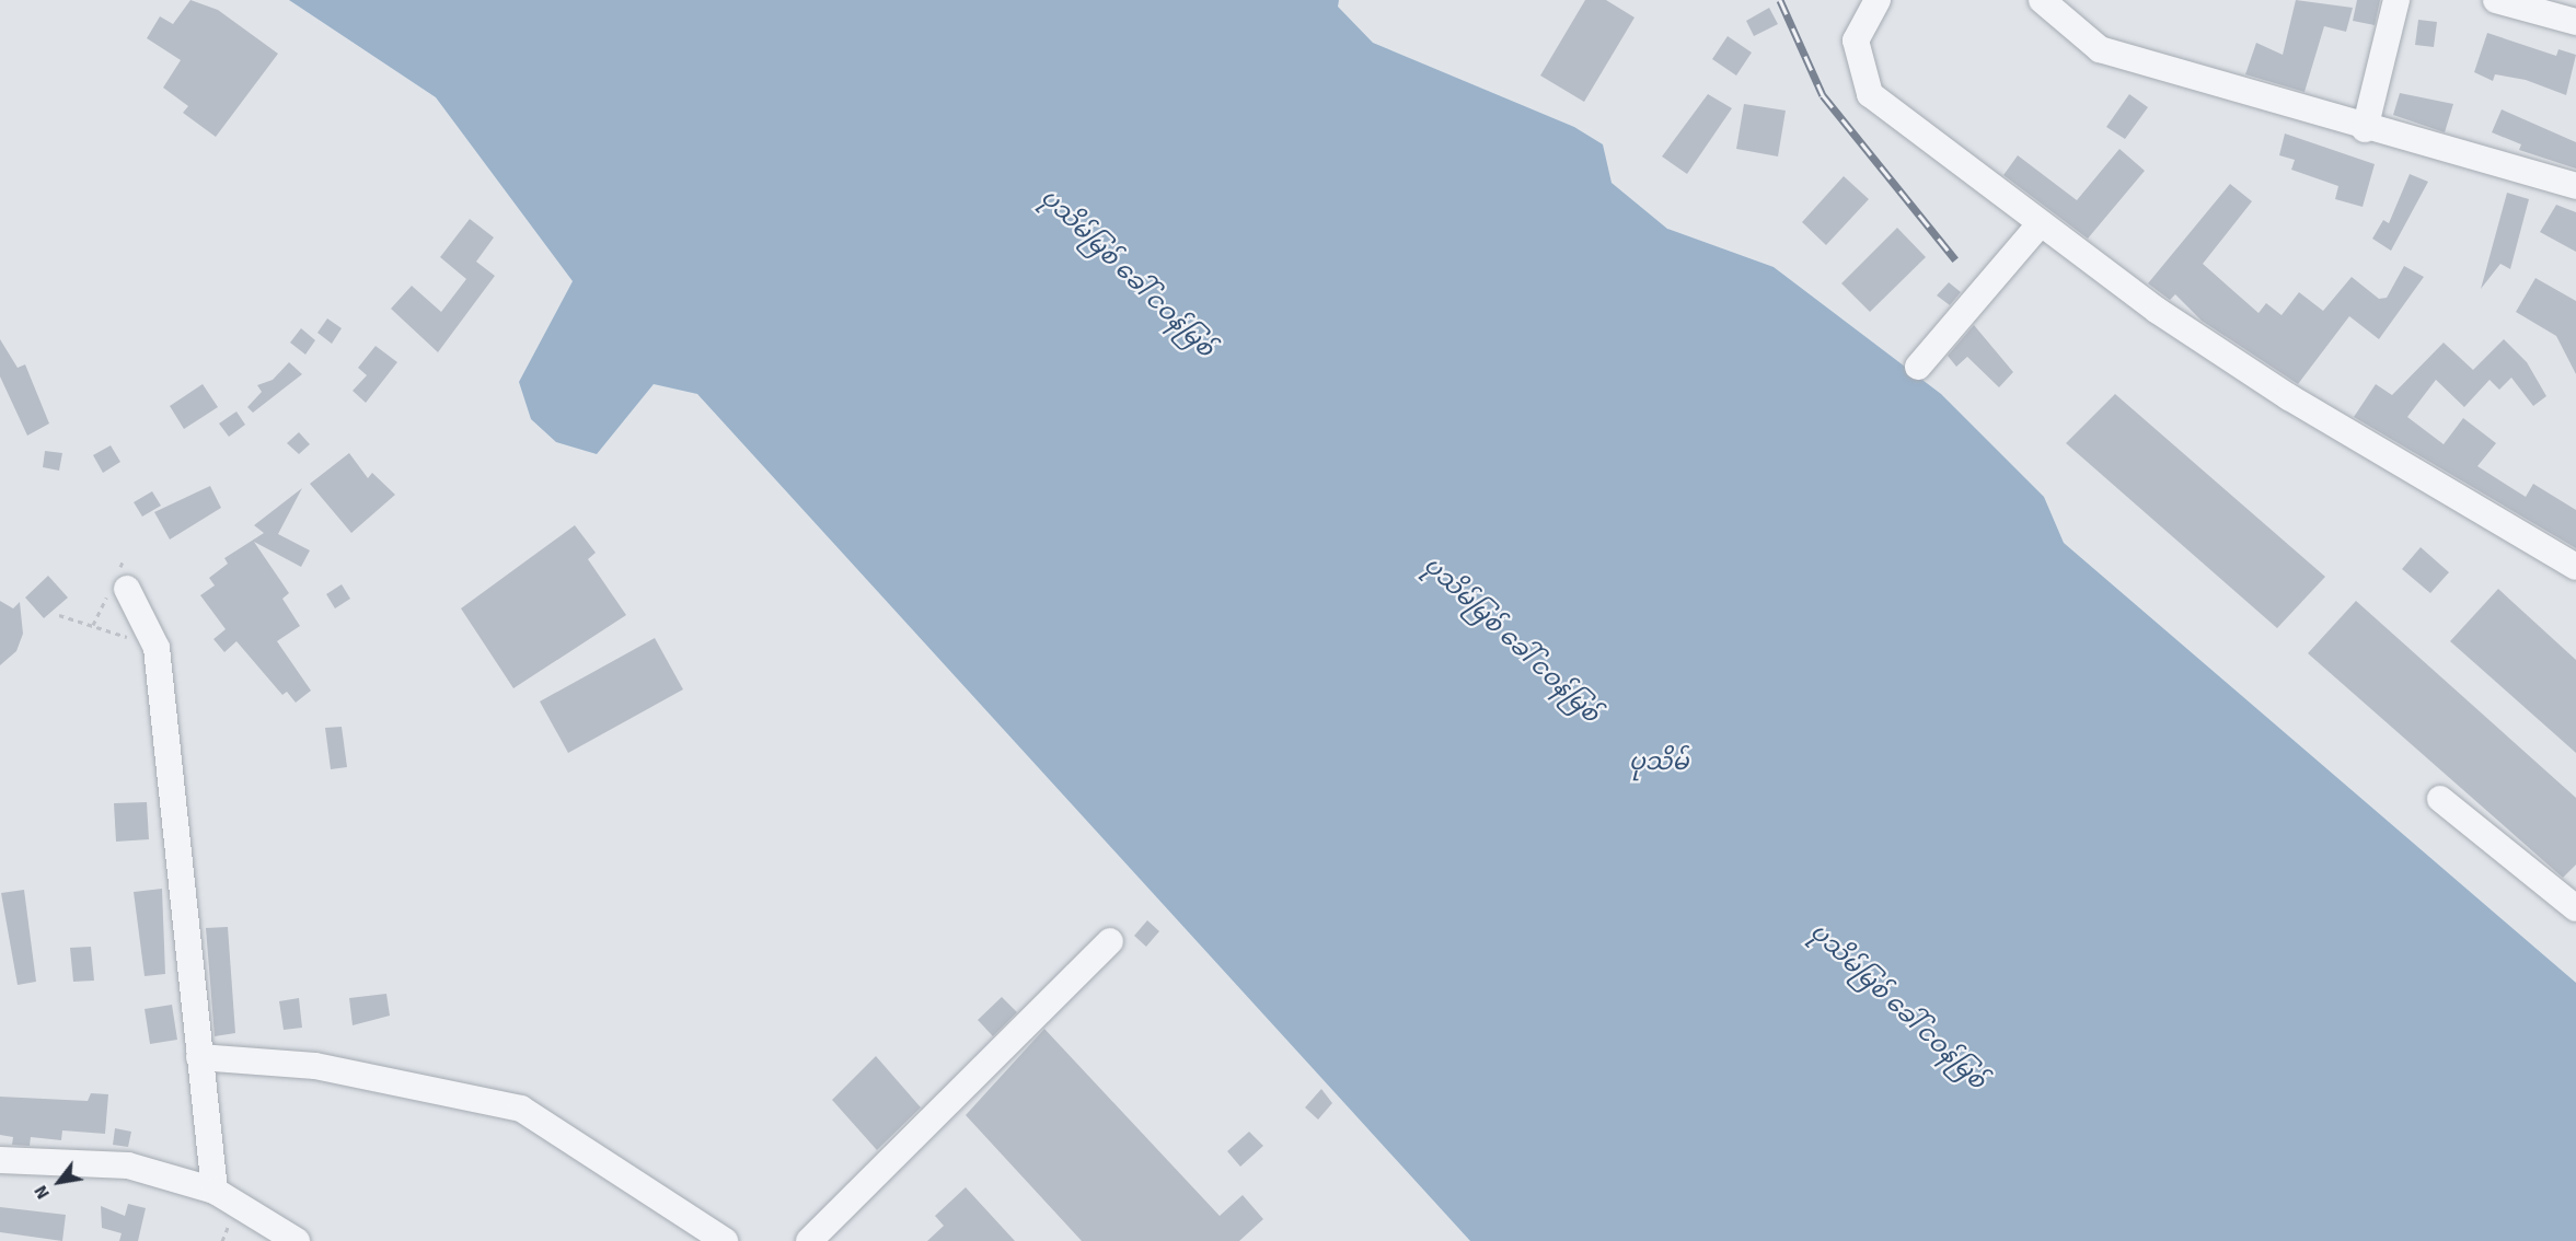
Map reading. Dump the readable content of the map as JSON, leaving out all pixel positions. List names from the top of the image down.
{
  "water": ["ပုသိမ်မြစ် ခေါ် ငဝန်မြစ်", "ပုသိမ်"],
  "north": "bottom left"
}
